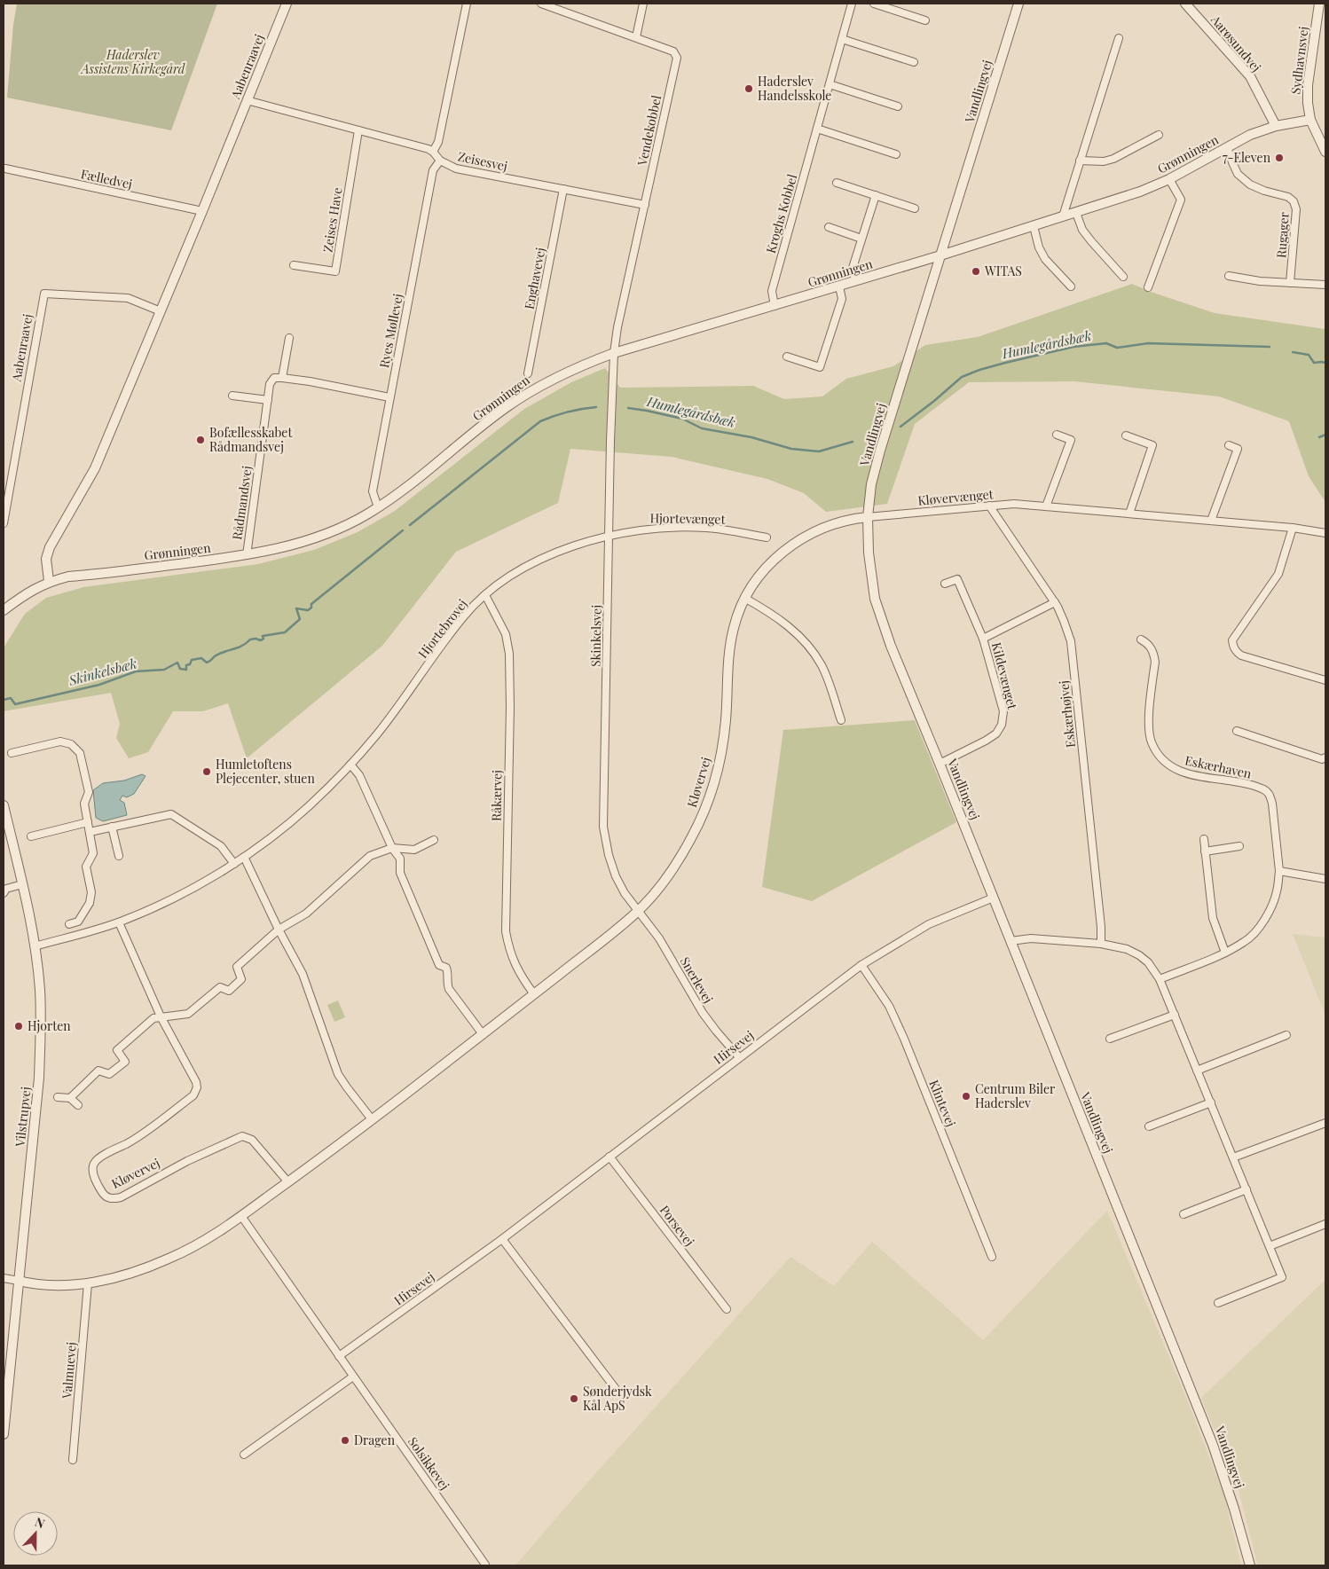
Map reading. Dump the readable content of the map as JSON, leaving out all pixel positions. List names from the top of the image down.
{
  "streets": {
    "street": [
      "Aarøsundvej",
      "Sydhavnsvej",
      "Aabenraavej",
      "Vandlingvej",
      "Vendekobbel",
      "Grønningen",
      "Zeisesvej",
      "Fælledvej",
      "Kroghs Kobbel",
      "Zeises Have",
      "Rugager",
      "Enghavevej",
      "Ryes Møllevej",
      "Kløvervænget",
      "Rådmandsvej",
      "Hjortevænget",
      "Hjortebrovej",
      "Skinkelsvej",
      "Kildevænget",
      "Eskærhøjvej",
      "Eskærhaven",
      "Kløvervej",
      "Råkærvej",
      "Snerlevej",
      "Hirsevej",
      "Klintevej",
      "Vilstrupvej",
      "Porsevej",
      "Valmuevej",
      "Solsikkevej"
    ]
  },
  "crossings": [
    ["Aarøsundvej", "Grønningen"],
    ["Sydhavnsvej", "Grønningen"],
    ["Aabenraavej", "Grønningen"],
    ["Aabenraavej", "Zeisesvej"],
    ["Aabenraavej", "Fælledvej"],
    ["Vandlingvej", "Grønningen"],
    ["Vandlingvej", "Kløvervænget"],
    ["Vandlingvej", "Kildevænget"],
    ["Vandlingvej", "Kløvervej"],
    ["Vandlingvej", "Hirsevej"],
    ["Vendekobbel", "Grønningen"],
    ["Vendekobbel", "Zeisesvej"],
    ["Vendekobbel", "Skinkelsvej"],
    ["Grønningen", "Kroghs Kobbel"],
    ["Grønningen", "Rugager"],
    ["Grønningen", "Ryes Møllevej"],
    ["Grønningen", "Rådmandsvej"],
    ["Grønningen", "Skinkelsvej"],
    ["Zeisesvej", "Zeises Have"],
    ["Zeisesvej", "Enghavevej"],
    ["Zeisesvej", "Ryes Møllevej"],
    ["Kløvervænget", "Eskærhøjvej"],
    ["Kløvervænget", "Kløvervej"],
    ["Hjortevænget", "Hjortebrovej"],
    ["Hjortevænget", "Skinkelsvej"],
    ["Hjortebrovej", "Skinkelsvej"],
    ["Hjortebrovej", "Råkærvej"],
    ["Hjortebrovej", "Vilstrupvej"],
    ["Skinkelsvej", "Kløvervej"],
    ["Skinkelsvej", "Snerlevej"],
    ["Kildevænget", "Eskærhøjvej"],
    ["Kløvervej", "Råkærvej"],
    ["Kløvervej", "Snerlevej"],
    ["Kløvervej", "Vilstrupvej"],
    ["Kløvervej", "Valmuevej"],
    ["Kløvervej", "Solsikkevej"],
    ["Snerlevej", "Hirsevej"],
    ["Hirsevej", "Klintevej"],
    ["Hirsevej", "Porsevej"],
    ["Hirsevej", "Solsikkevej"]
  ],
  "water": ["Humlegårdsbæk", "Skinkelsbæk"],
  "parks": ["Haderslev Assistens Kirkegård"],
  "places": [
    "Haderslev Handelsskole",
    "7-Eleven",
    "WITAS",
    "Bofællesskabet Rådmandsvej",
    "Humletoftens Plejecenter, stuen",
    "Hjorten",
    "Centrum Biler Haderslev",
    "Sønderjydsk Kål ApS",
    "Dragen"
  ],
  "north": "top"
}
